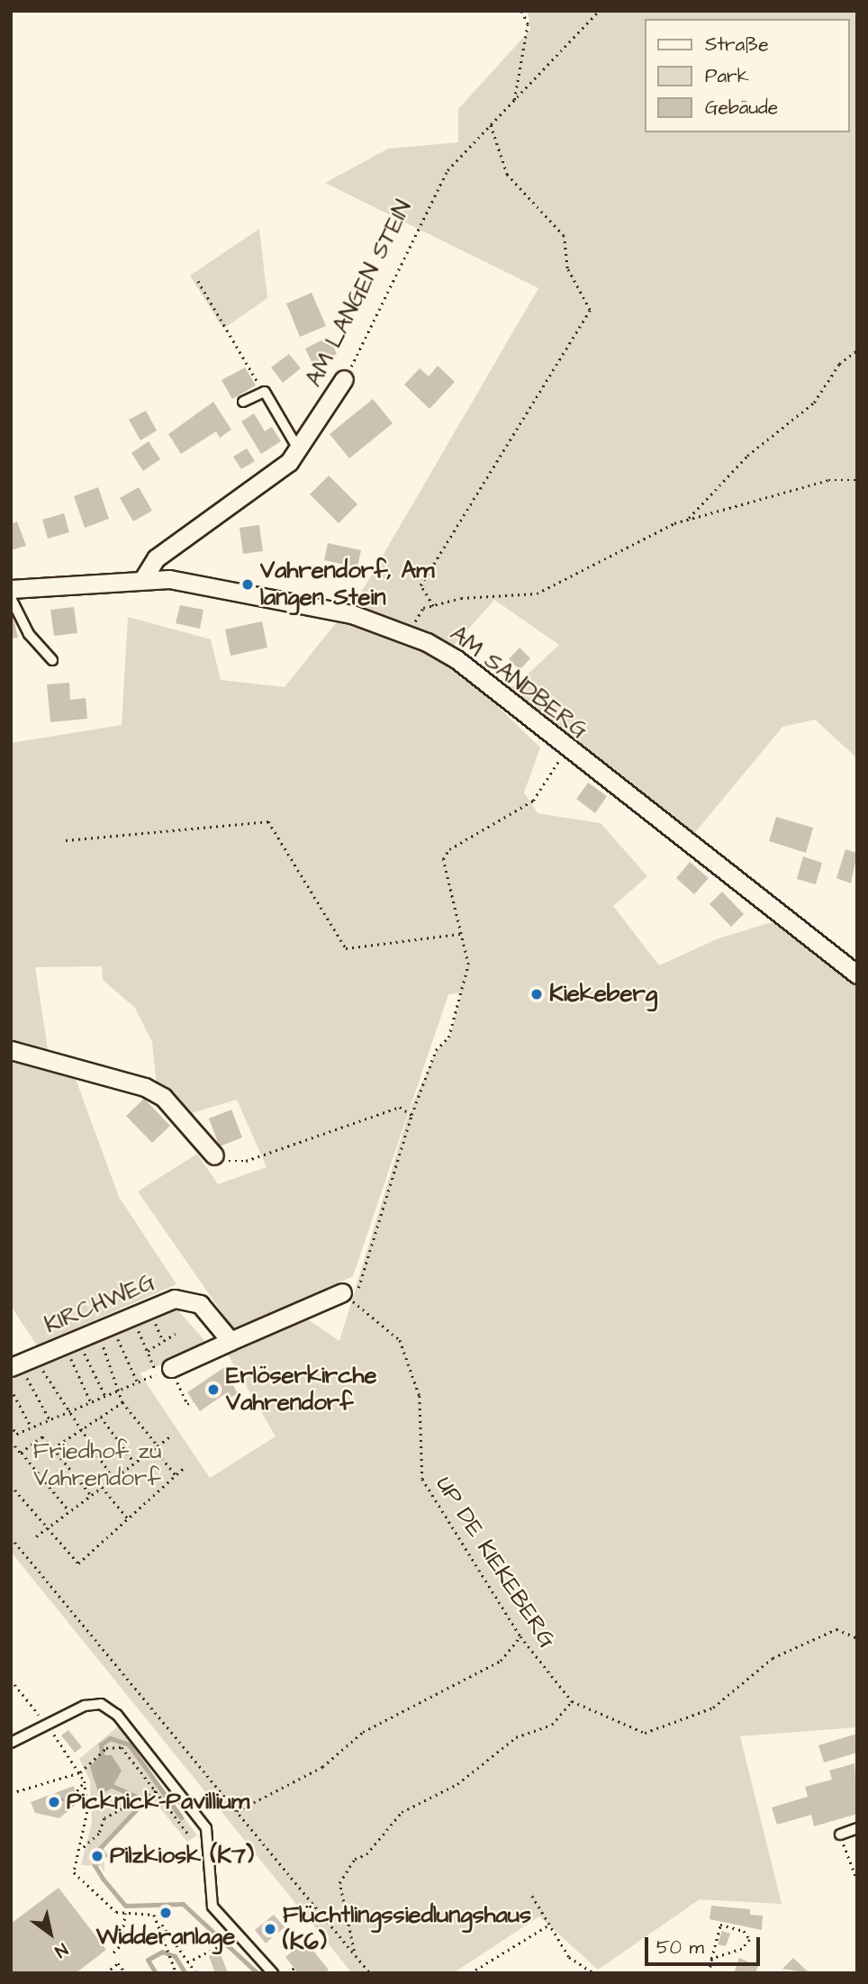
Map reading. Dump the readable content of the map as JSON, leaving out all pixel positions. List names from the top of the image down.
{
  "streets": {
    "street": ["AM LANGEN STEIN", "AM SANDBERG", "KIRCHWEG"],
    "path": ["UP DE KIEKEBERG"]
  },
  "crossings": [
    ["AM LANGEN STEIN", "AM SANDBERG"]
  ],
  "parks": ["Friedhof zu Vahrendorf"],
  "places": [
    "Vahrendorf, Am langen Stein",
    "Kiekeberg",
    "Erlöserkirche Vahrendorf",
    "Picknick-Pavillium",
    "Pilzkiosk (K7)",
    "Widderanlage",
    "Flüchtlingssiedlungshaus (K6)"
  ],
  "legend": ["Straße", "Park", "Gebäude"],
  "scale_bar": "50 m",
  "north": "bottom right"
}
